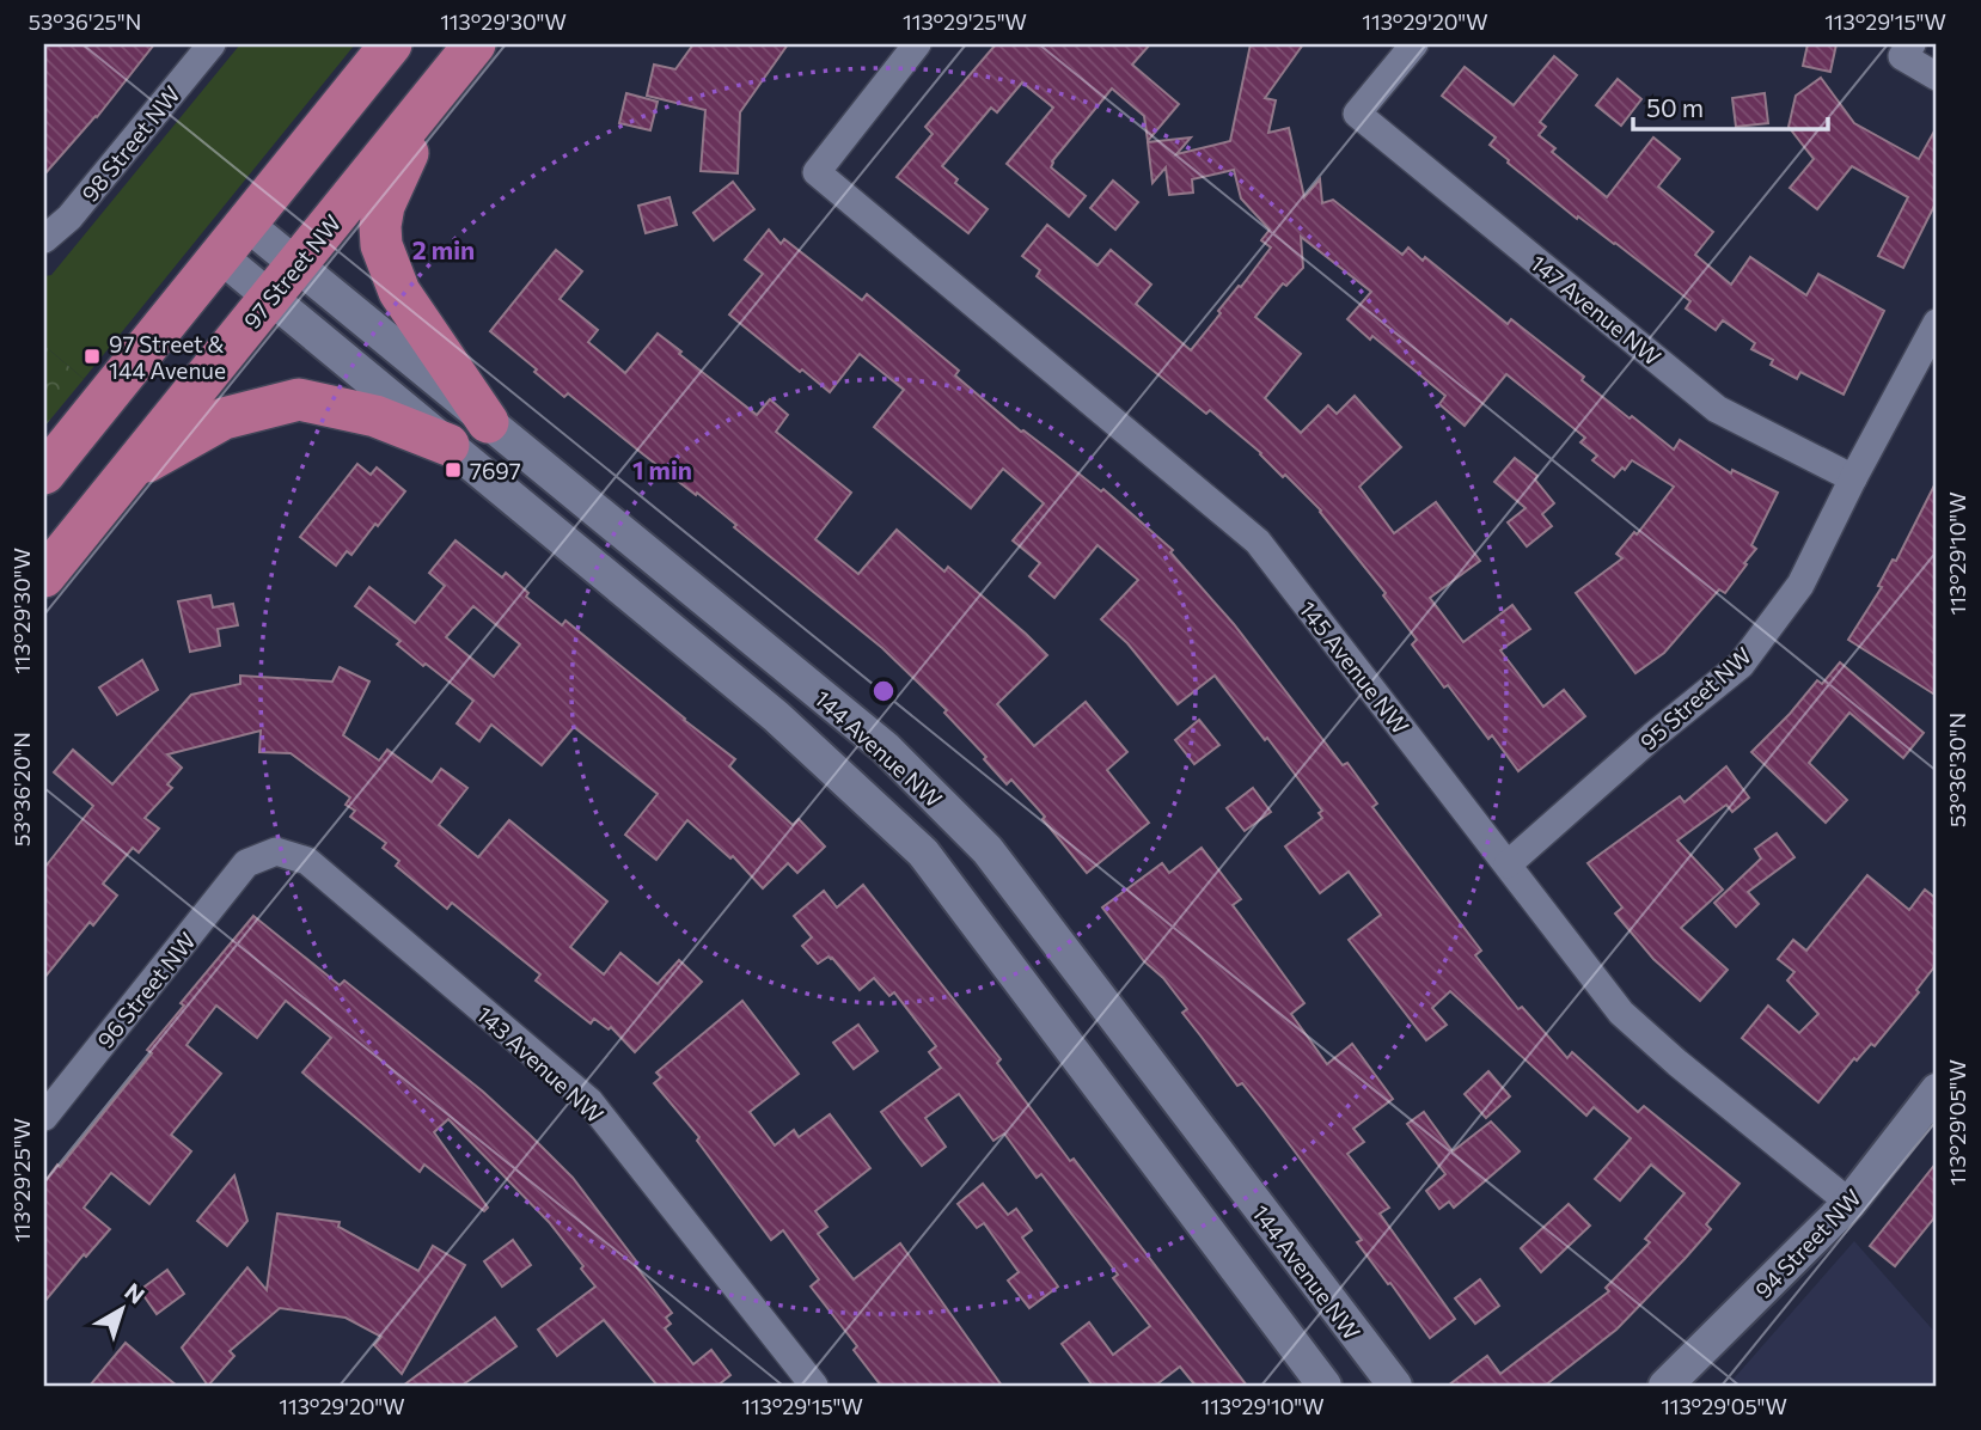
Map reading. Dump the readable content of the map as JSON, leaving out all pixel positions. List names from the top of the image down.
{
  "streets": {
    "main road": ["97 Street NW"],
    "street": [
      "98 Street NW",
      "147 Avenue NW",
      "145 Avenue NW",
      "95 Street NW",
      "144 Avenue NW",
      "96 Street NW",
      "143 Avenue NW",
      "94 Street NW"
    ]
  },
  "crossings": [
    ["97 Street NW", "144 Avenue NW"],
    ["147 Avenue NW", "95 Street NW"],
    ["145 Avenue NW", "95 Street NW"],
    ["145 Avenue NW", "94 Street NW"],
    ["96 Street NW", "143 Avenue NW"]
  ],
  "places": {
    "transit": ["97 Street & 144 Avenue", "7697"]
  },
  "scale_bar": "50 m",
  "north": "top right",
  "coordinates": [
    "53°36'25\"N",
    "113°29'30\"W",
    "113°29'25\"W",
    "113°29'20\"W",
    "113°29'15\"W",
    "113°29'10\"W",
    "53°36'30\"N",
    "53°36'20\"N",
    "113°29'05\"W"
  ],
  "rings": ["2 min", "1 min"]
}
